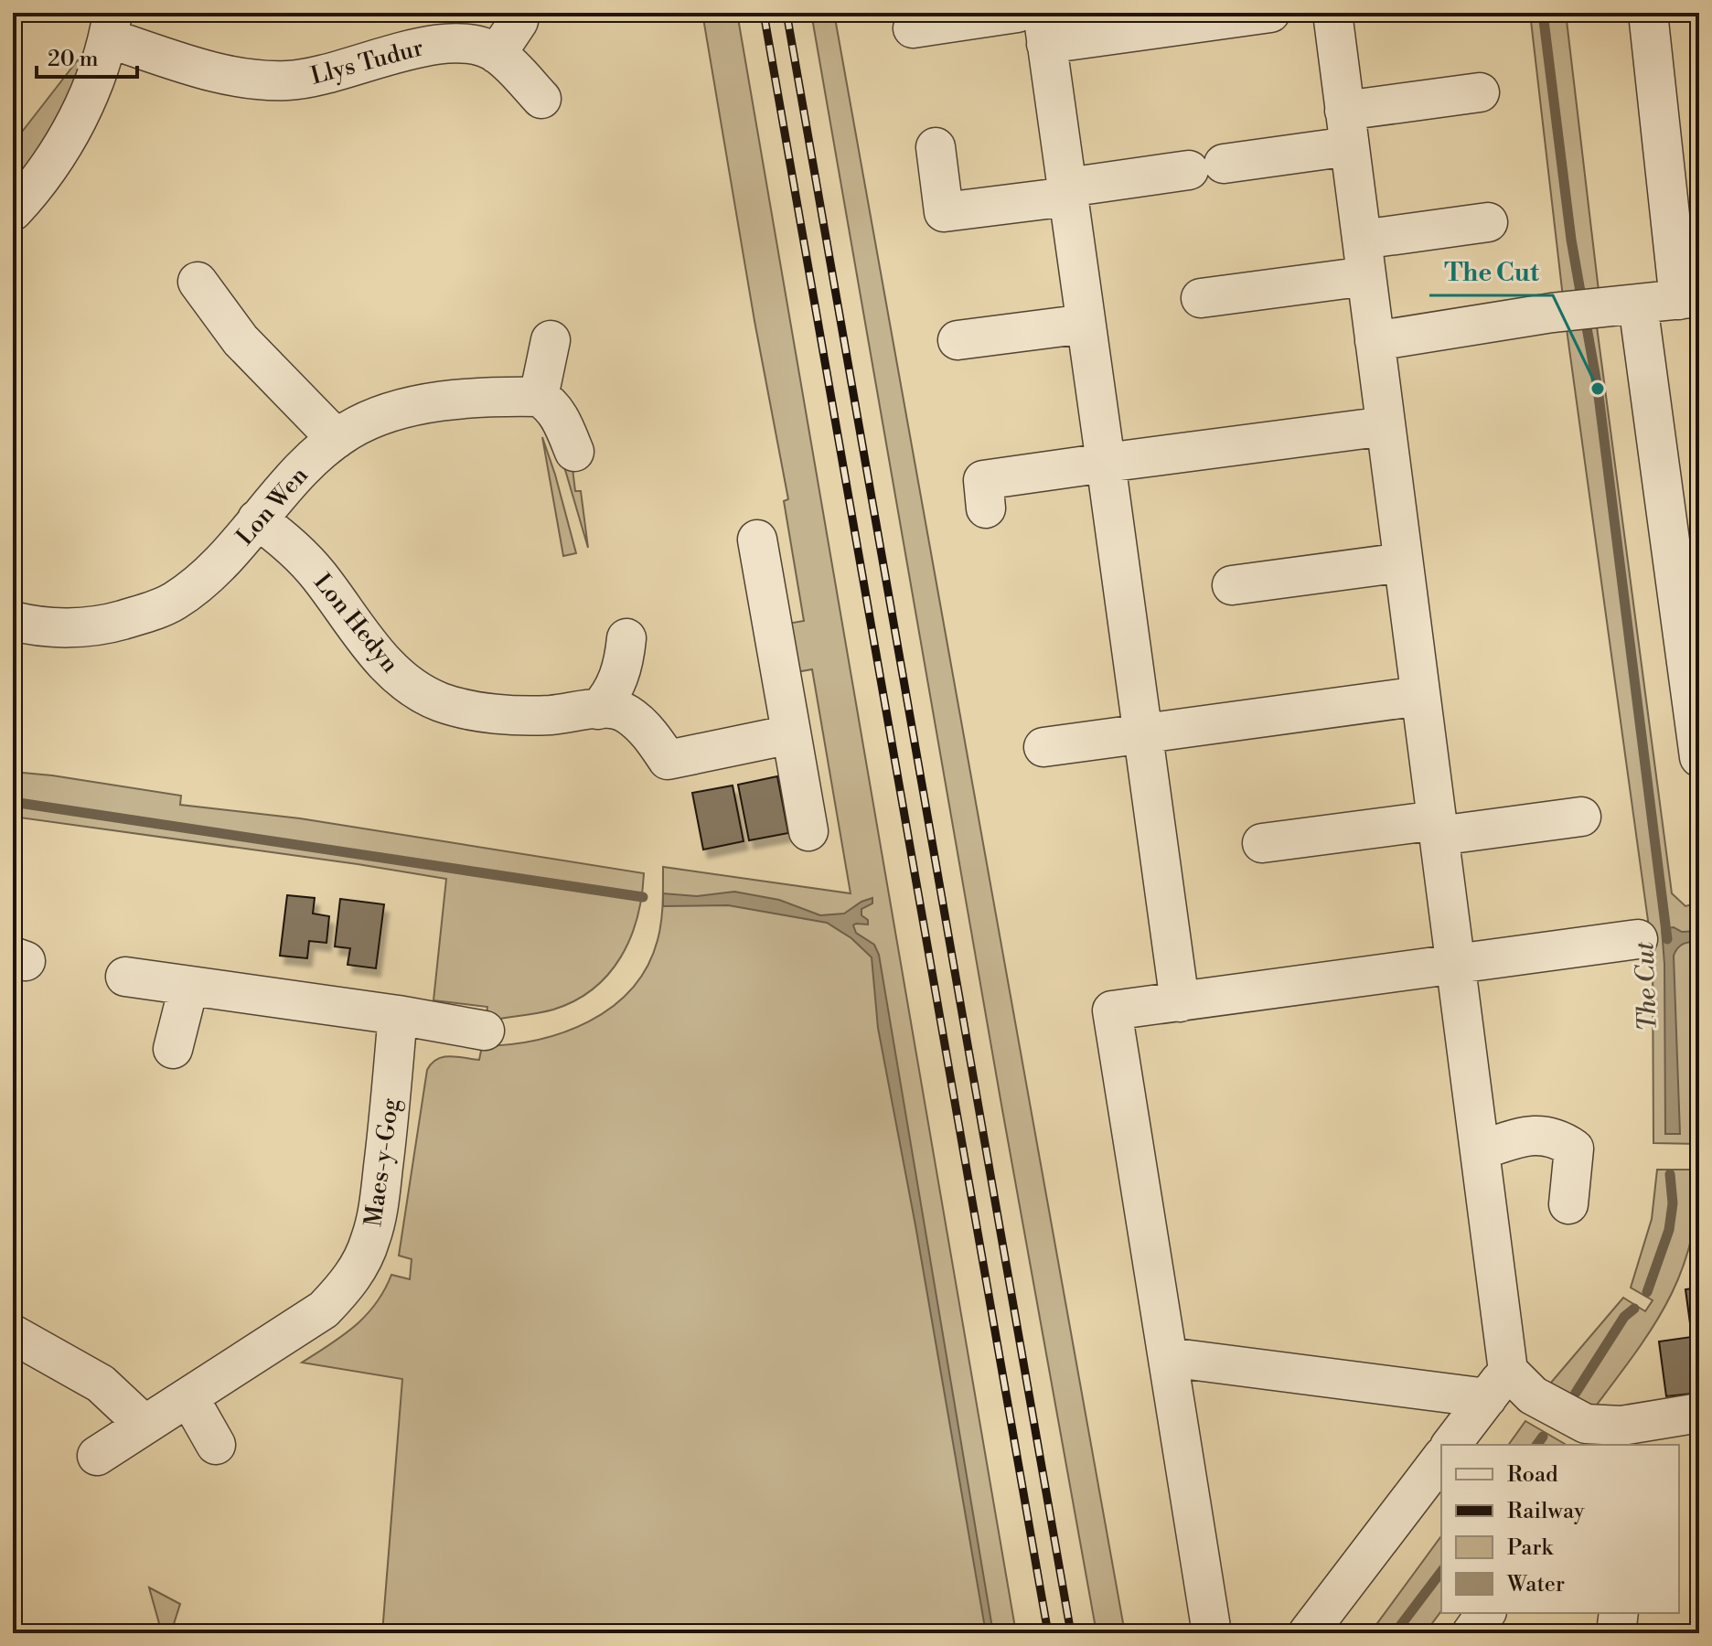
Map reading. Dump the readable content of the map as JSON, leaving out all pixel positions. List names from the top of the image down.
{
  "streets": {
    "street": [
      "Llys Tudur",
      "Lon Wen",
      "Lon Hedyn",
      "Maes-y-Gog"
    ]
  },
  "crossings": [
    ["Lon Wen", "Lon Hedyn"]
  ],
  "water": ["The Cut"],
  "places": ["The Cut"],
  "legend": [
    "Road",
    "Railway",
    "Park",
    "Water"
  ],
  "scale_bar": "20 m"
}
